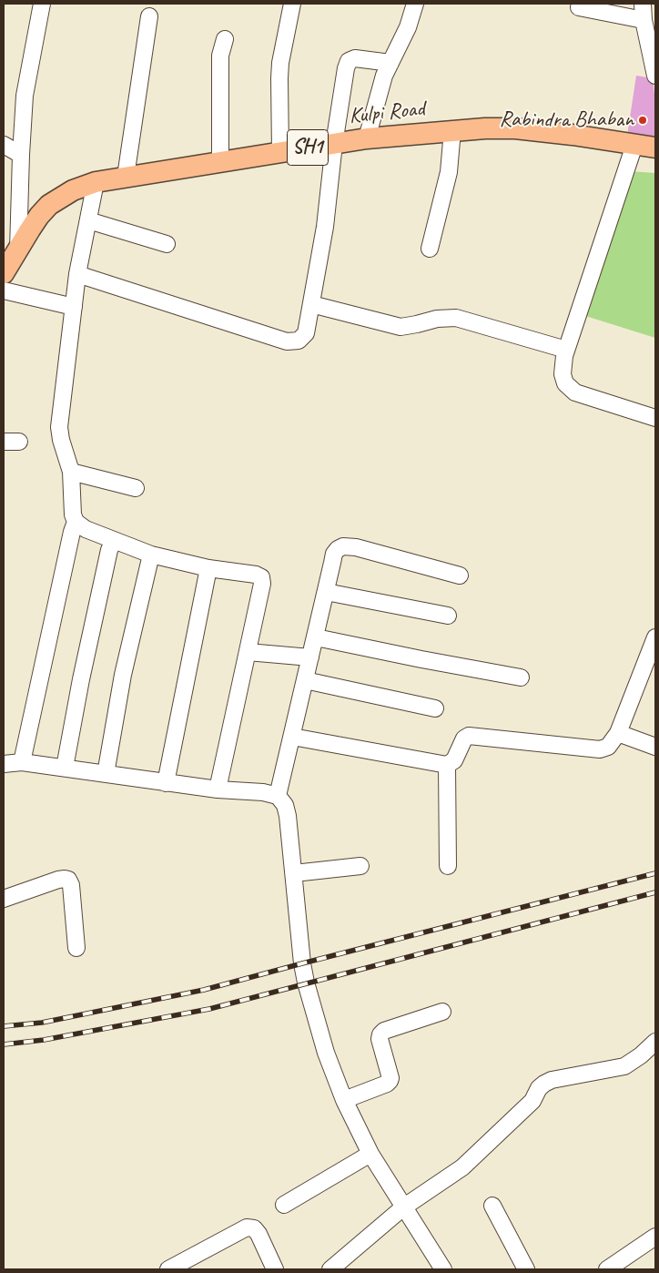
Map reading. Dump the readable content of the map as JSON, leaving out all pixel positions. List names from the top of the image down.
{
  "streets": {
    "main road": ["Kulpi Road", "SH1"]
  },
  "places": ["Rabindra Bhaban"]
}
